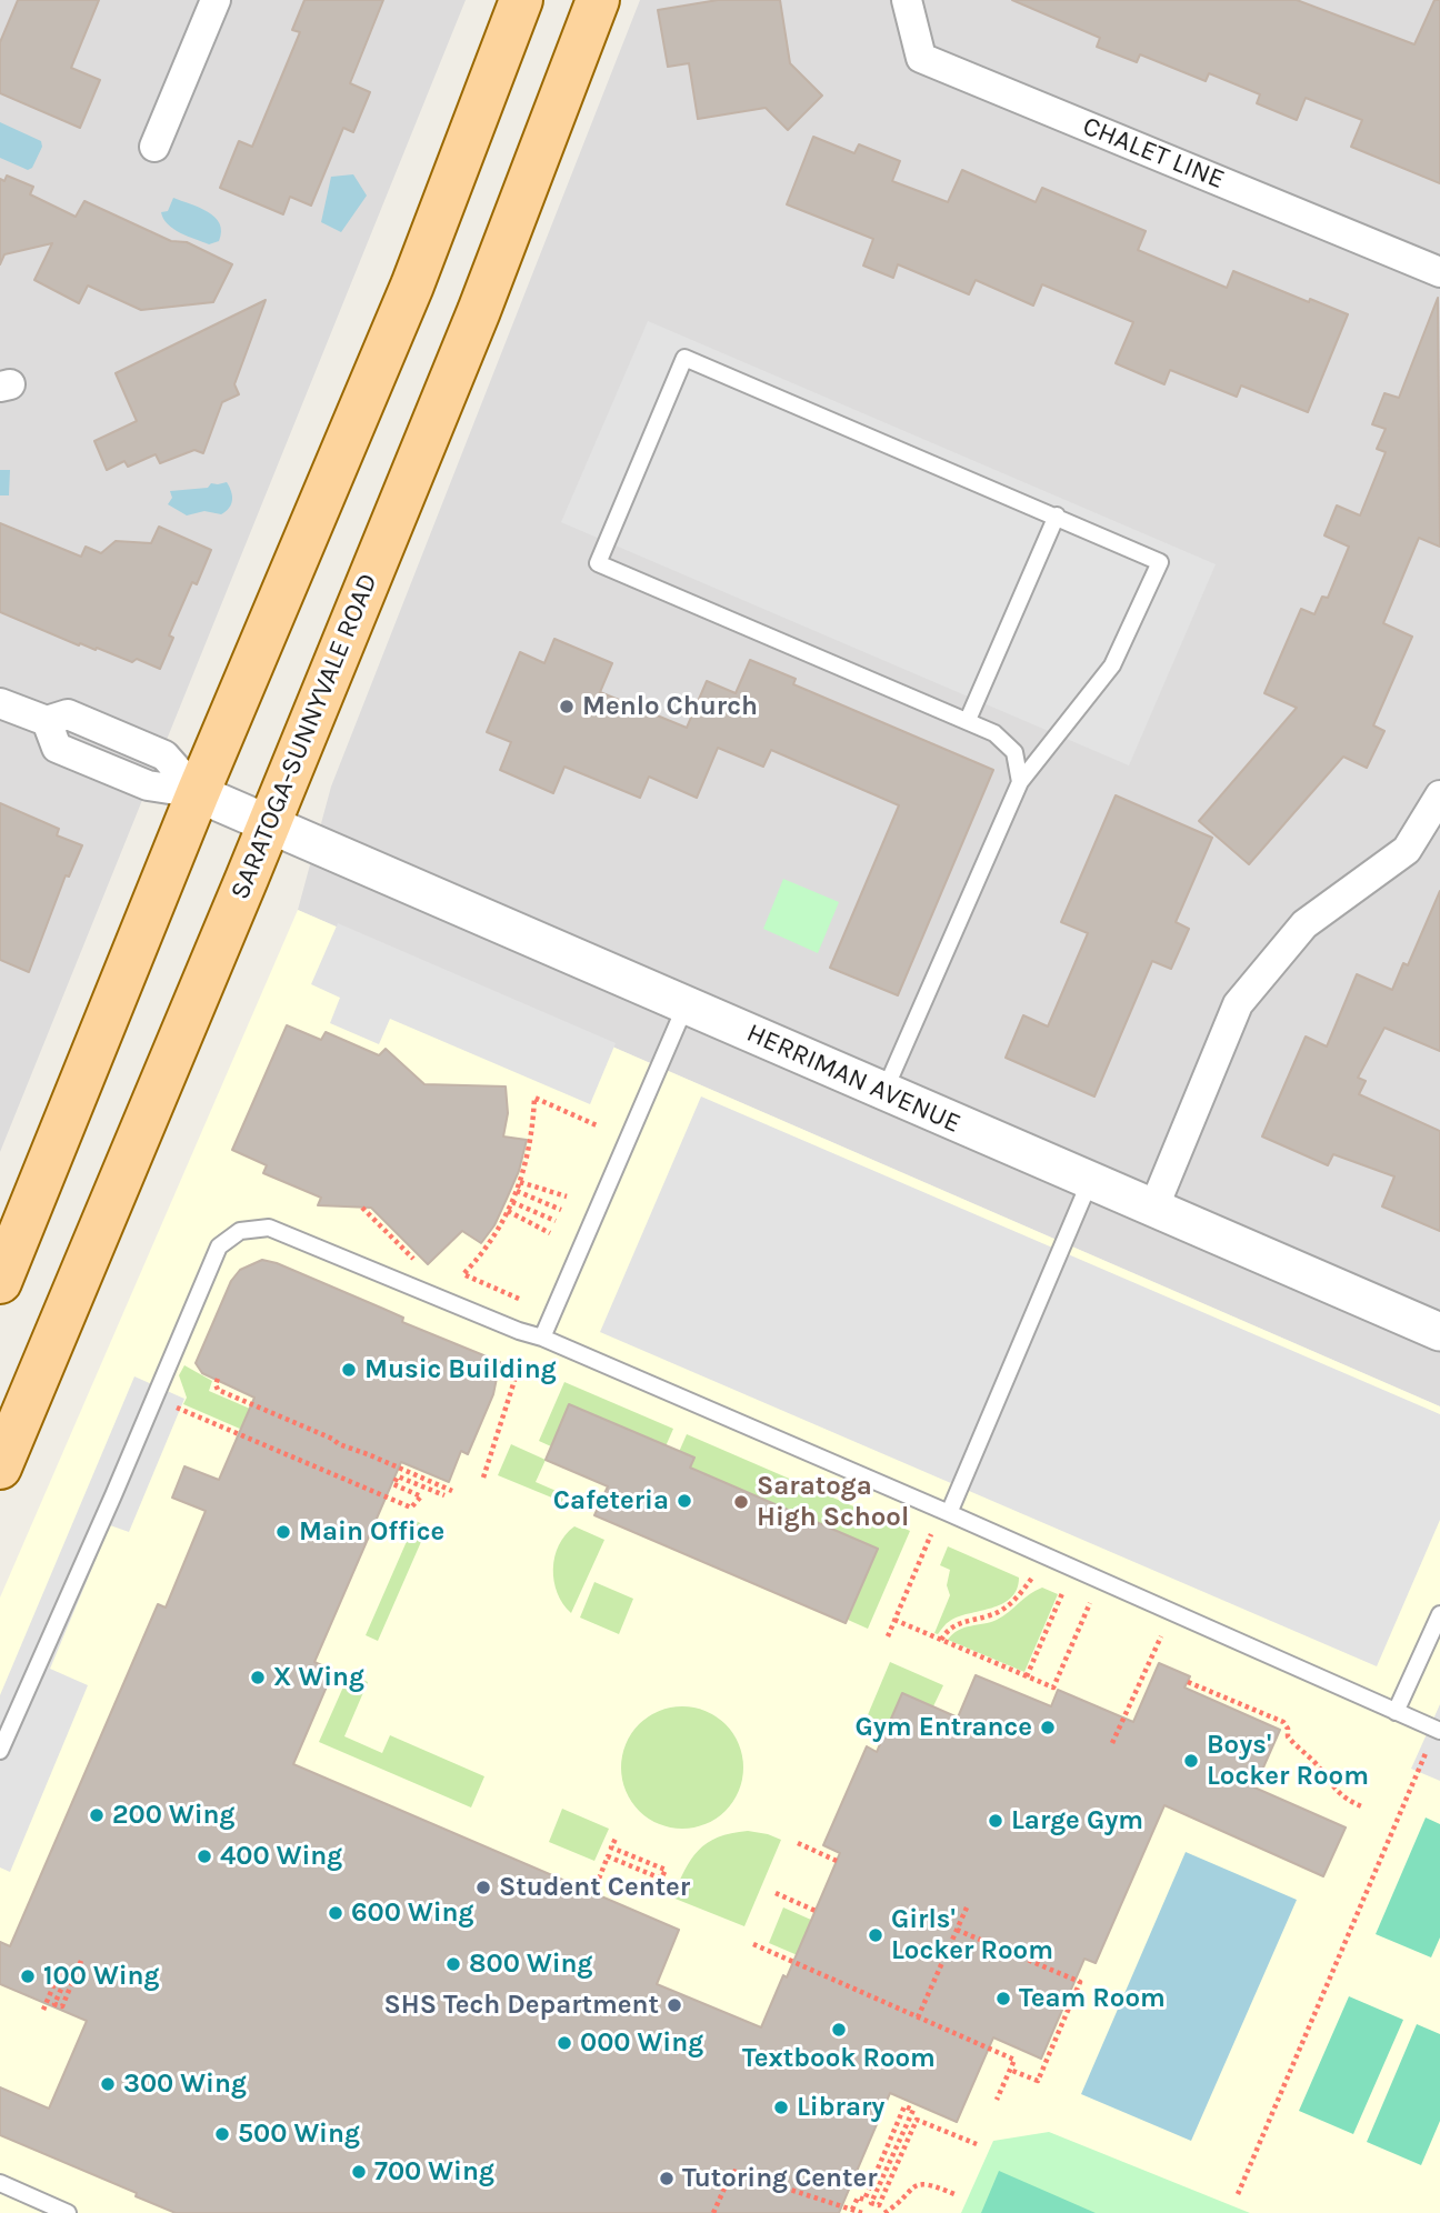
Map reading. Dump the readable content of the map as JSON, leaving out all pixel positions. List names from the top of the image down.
{
  "streets": {
    "main road": ["SARATOGA-SUNNYVALE ROAD"],
    "street": ["CHALET LINE", "HERRIMAN AVENUE"]
  },
  "crossings": [
    ["SARATOGA-SUNNYVALE ROAD", "HERRIMAN AVENUE"]
  ],
  "places": [
    "Menlo Church",
    "Music Building",
    "Cafeteria",
    "Saratoga High School",
    "Main Office",
    "X Wing",
    "Gym Entrance",
    "Boys' Locker Room",
    "200 Wing",
    "Large Gym",
    "400 Wing",
    "Student Center",
    "600 Wing",
    "Girls' Locker Room",
    "800 Wing",
    "100 Wing",
    "Team Room",
    "SHS Tech Department",
    "Textbook Room",
    "000 Wing",
    "300 Wing",
    "Library",
    "500 Wing",
    "700 Wing",
    "Tutoring Center"
  ]
}
